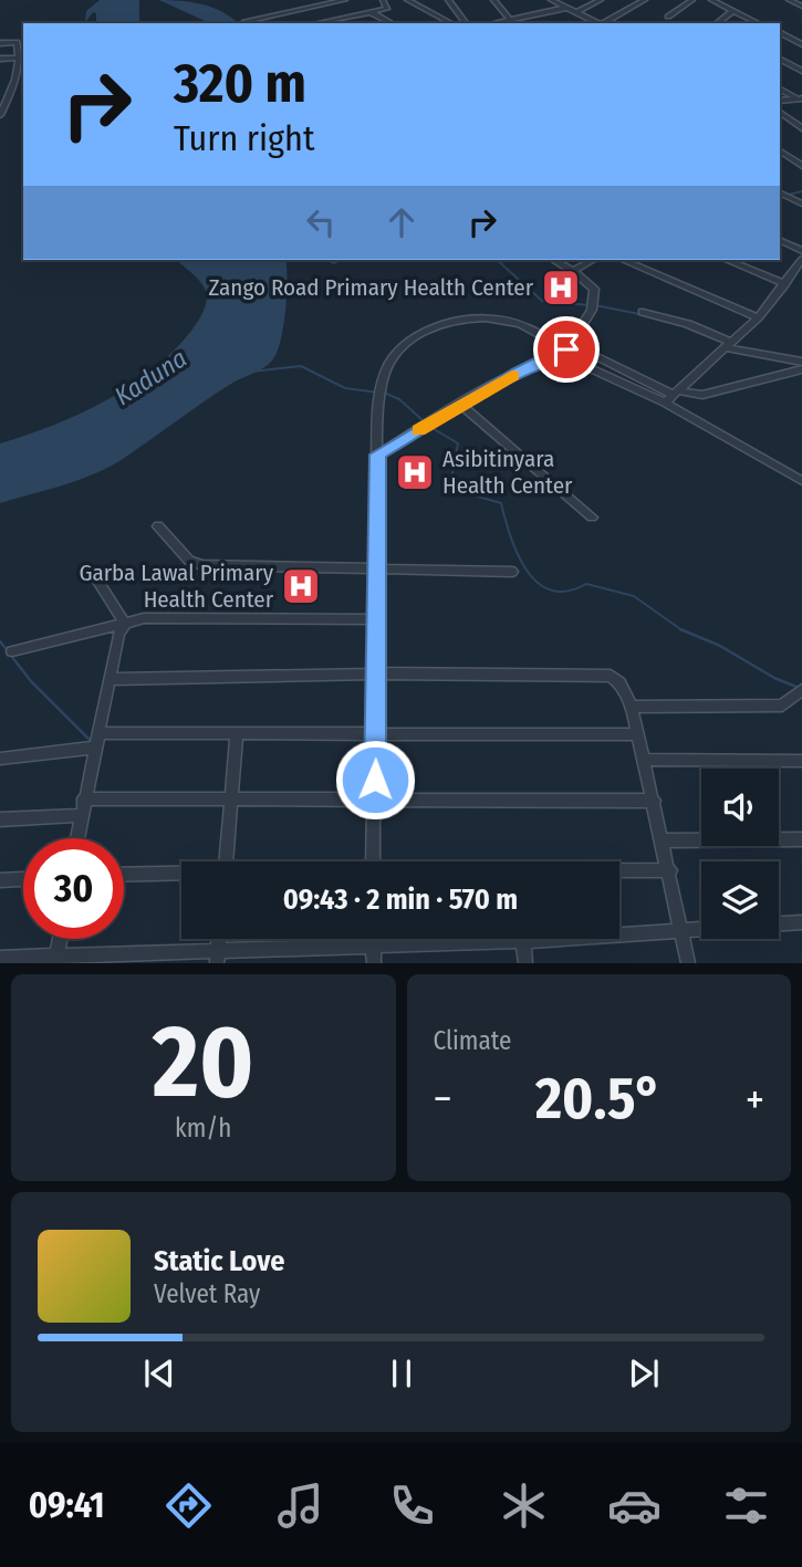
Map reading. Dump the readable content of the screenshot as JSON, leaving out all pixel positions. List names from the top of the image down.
{
  "water": ["Kaduna"],
  "places": {
    "hospital": ["Zango Road Primary Health Center", "Asibitinyara Health Center", "Garba Lawal Primary Health Center"]
  },
  "page": {
    "turn": ["320 m", "Turn right"],
    "limit": "30",
    "trip": "09:43 · 2 min · 570 m",
    "tile": [
      ["20", "km/h"],
      "Climate"
    ],
    "heat": ["−", "20.5°", "+"],
    "song": ["Static Love", "Velvet Ray"],
    "tabs": "09:41"
  }
}
